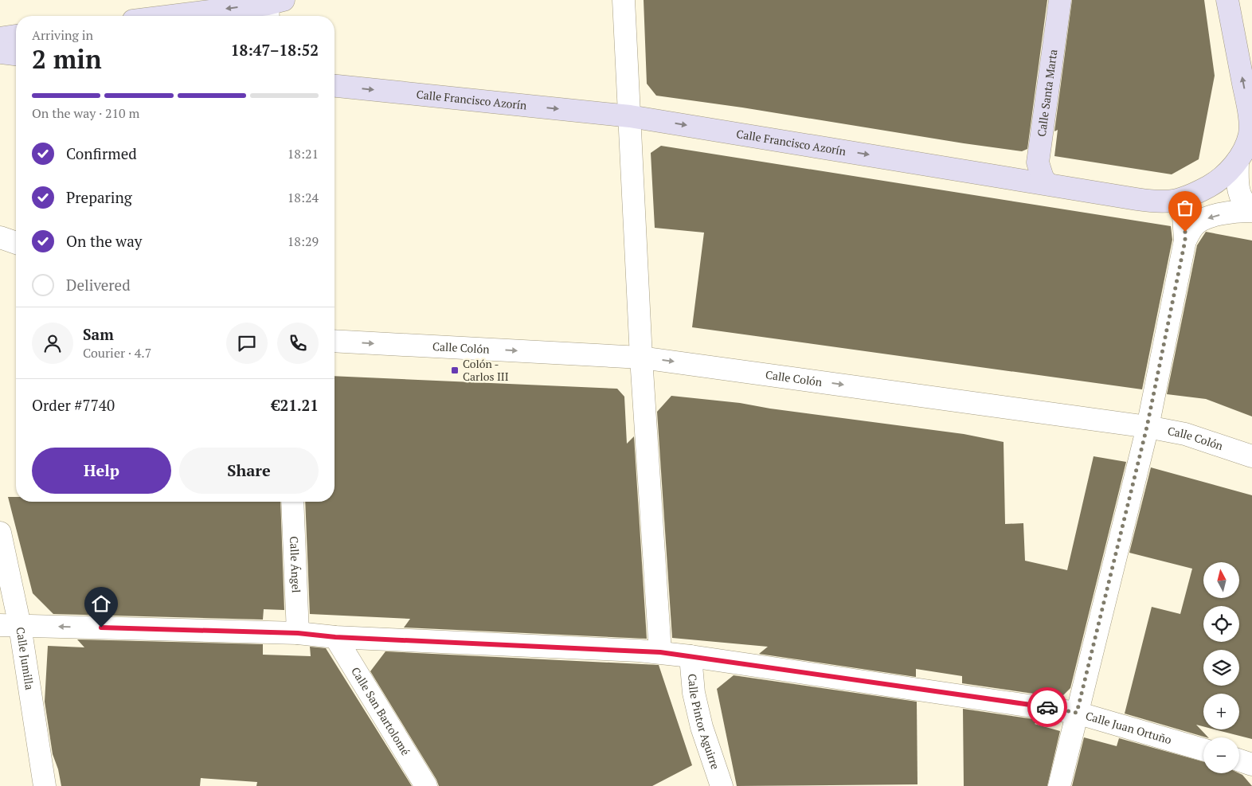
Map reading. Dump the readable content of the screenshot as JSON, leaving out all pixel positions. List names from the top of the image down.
{
  "streets": {
    "main road": ["Calle Santa Marta", "Calle Francisco Azorín"],
    "street": [
      "Calle Colón",
      "Calle Ángel",
      "Calle Jumilla",
      "Calle San Bartolomé",
      "Calle Pintor Aguirre",
      "Calle Juan Ortuño"
    ]
  },
  "crossings": [
    ["Calle Santa Marta", "Calle Francisco Azorín"],
    ["Calle Ángel", "Calle Juan Ortuño"],
    ["Calle Jumilla", "Calle Juan Ortuño"],
    ["Calle San Bartolomé", "Calle Juan Ortuño"],
    ["Calle Pintor Aguirre", "Calle Juan Ortuño"]
  ],
  "one_way": ["Calle Francisco Azorín", "Calle Colón"],
  "places": {
    "transit": ["Colón - Carlos III"]
  },
  "north": "top",
  "page": {
    "heading": ["2 min", "Arriving in", "18:47–18:52"],
    "panel": [
      "Sam",
      "Courier · 4.7",
      "Order #7740",
      "€21.21"
    ],
    "bar": "On the way · 210 m",
    "list": [
      ["Confirmed", "18:21"],
      ["Preparing", "18:24"],
      ["On the way", "18:29"],
      "Delivered"
    ],
    "buttons": ["Help", "Share"],
    "map_buttons": ["+", "−"]
  }
}
